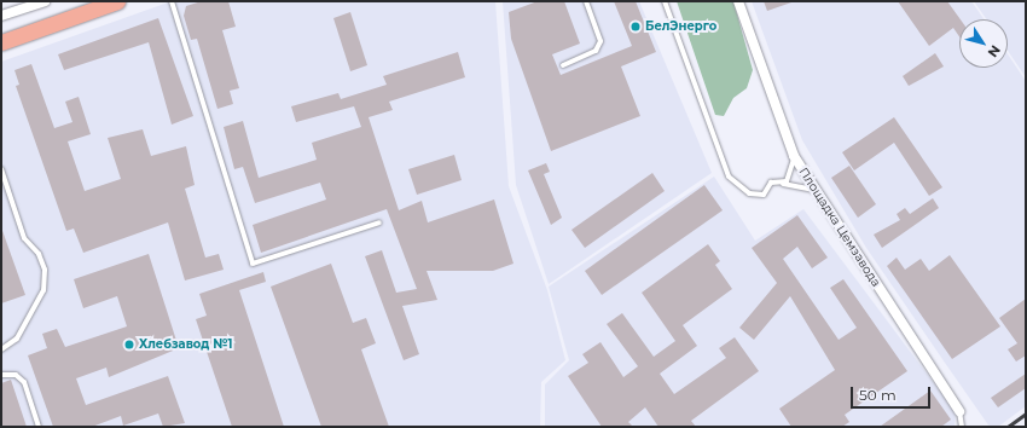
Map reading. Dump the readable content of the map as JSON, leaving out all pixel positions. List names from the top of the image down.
{
  "streets": {
    "street": ["Площадка Цемзавода"]
  },
  "places": ["БелЭнерго", "Хлебзавод №1"],
  "scale_bar": "50 m",
  "north": "bottom right"
}
